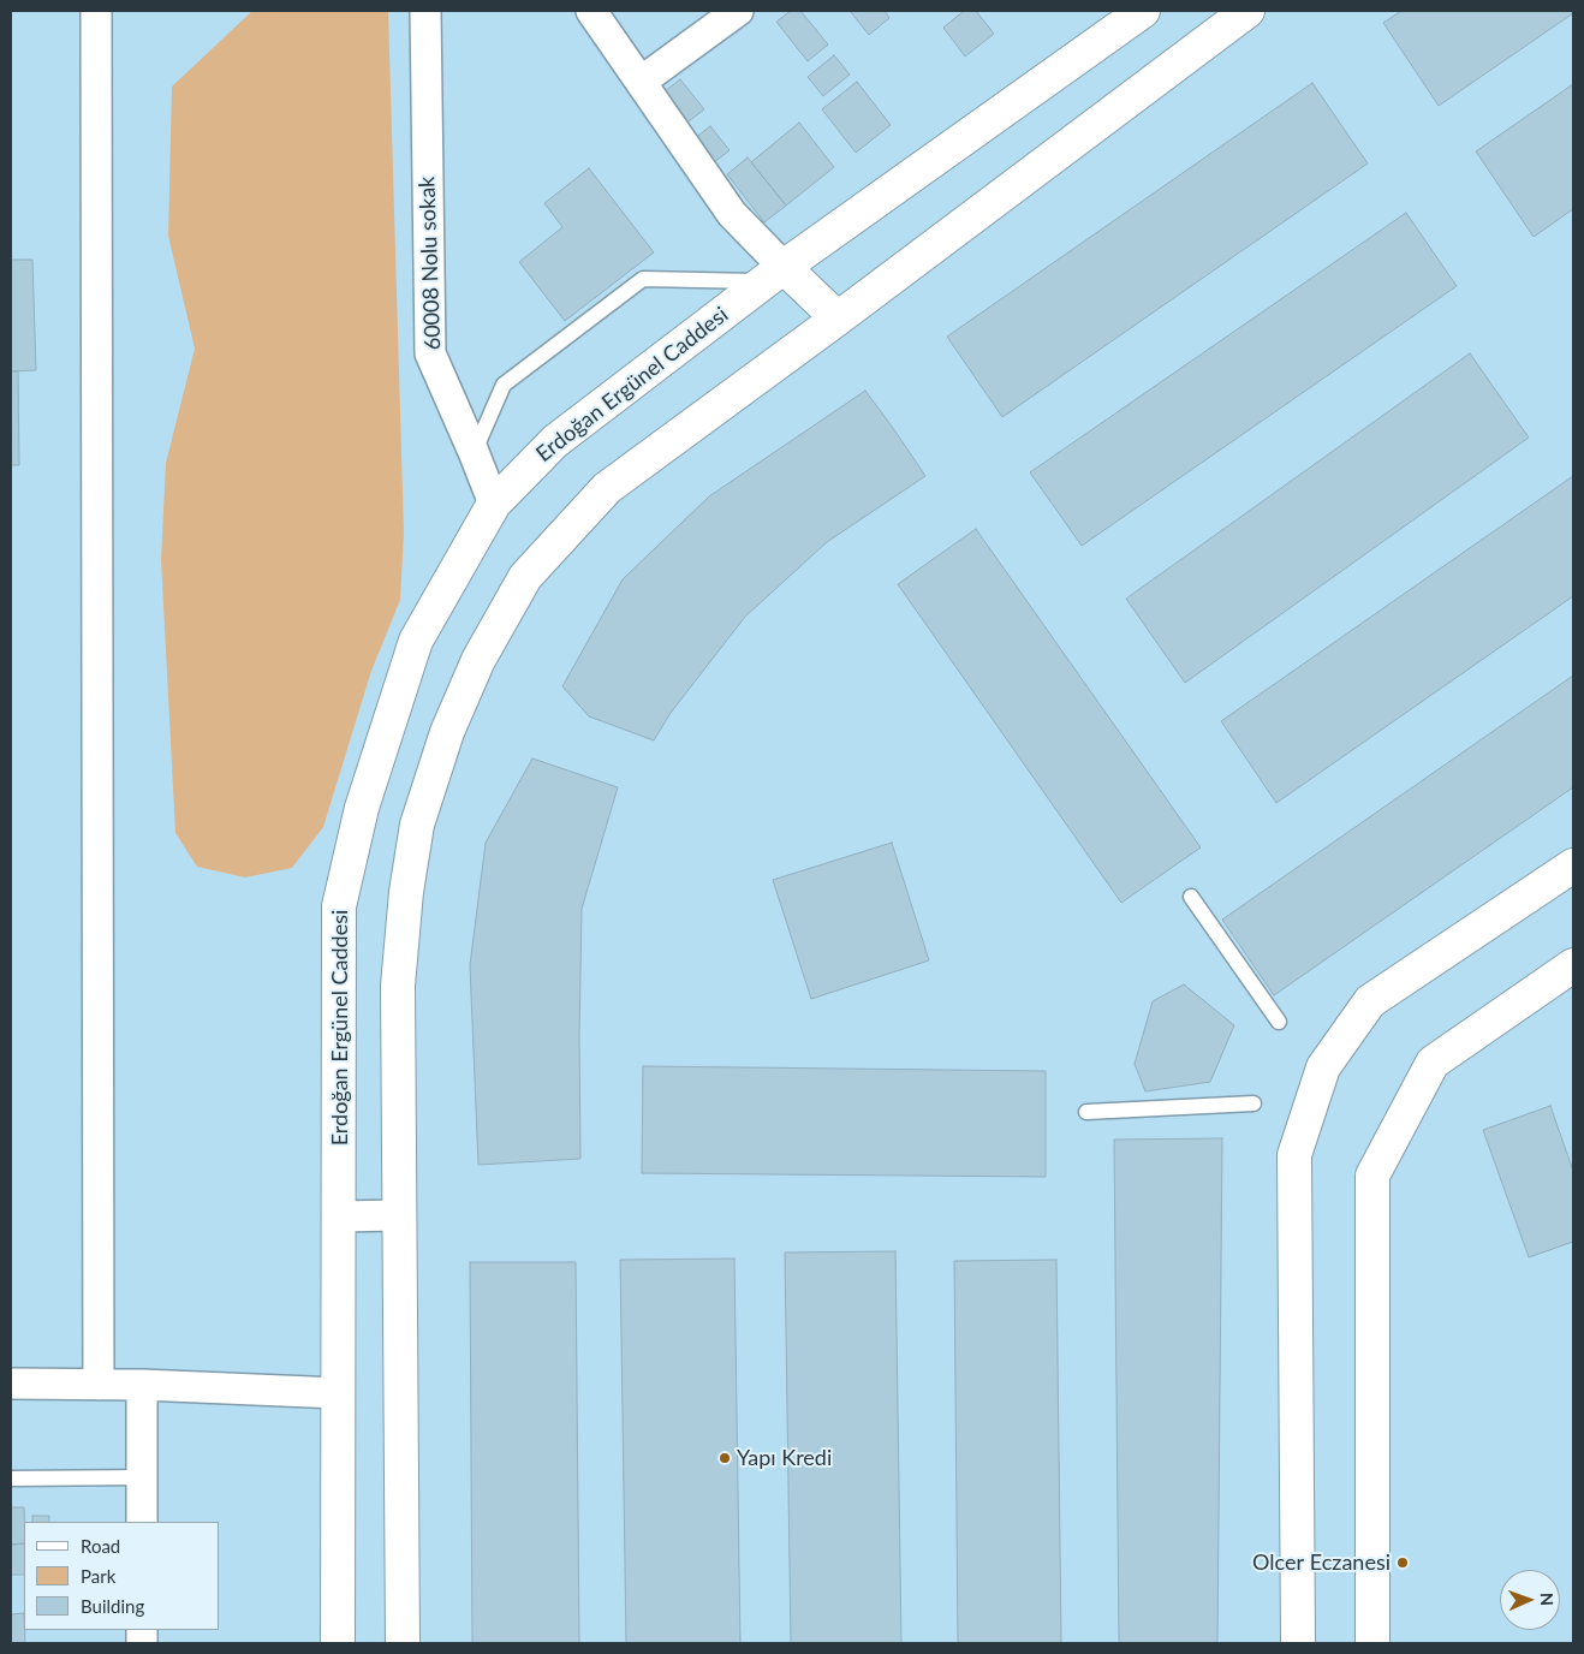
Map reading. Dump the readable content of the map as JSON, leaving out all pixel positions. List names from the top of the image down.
{
  "streets": {
    "main road": ["Erdoğan Ergünel Caddesi"],
    "street": ["60008 Nolu sokak"]
  },
  "crossings": [
    ["60008 Nolu sokak", "Erdoğan Ergünel Caddesi"]
  ],
  "places": ["Yapı Kredi", "Olcer Eczanesi"],
  "legend": ["Road", "Park", "Building"],
  "north": "right"
}
